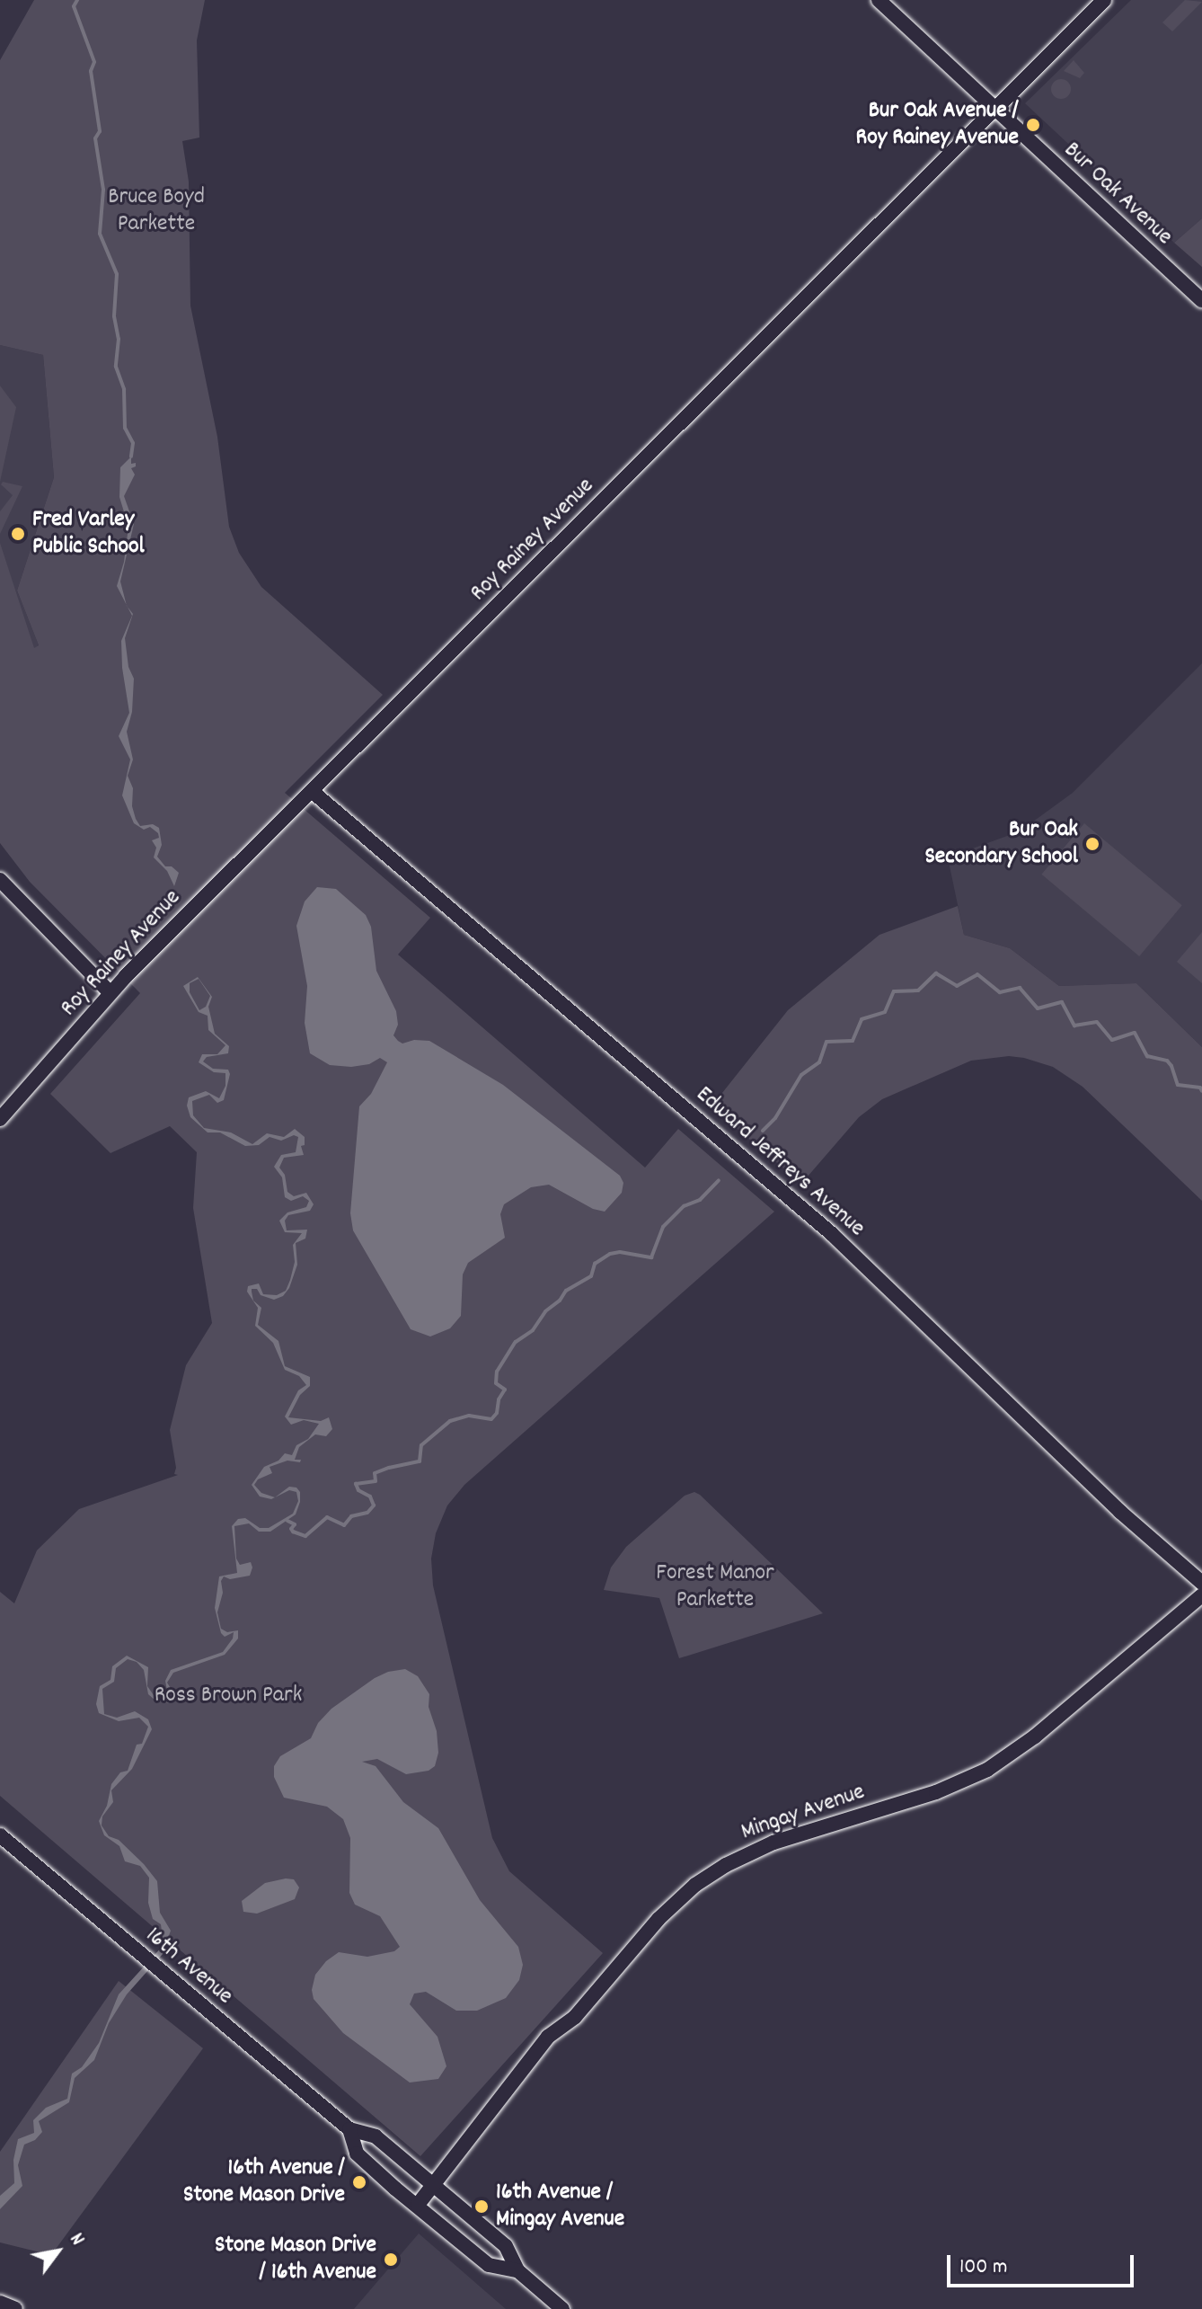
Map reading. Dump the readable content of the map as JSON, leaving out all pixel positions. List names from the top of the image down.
{
  "streets": {
    "street": [
      "Bur Oak Avenue",
      "Roy Rainey Avenue",
      "Edward Jeffreys Avenue",
      "Mingay Avenue",
      "16th Avenue"
    ]
  },
  "crossings": [
    ["Bur Oak Avenue", "Roy Rainey Avenue"],
    ["Roy Rainey Avenue", "Edward Jeffreys Avenue"],
    ["Mingay Avenue", "16th Avenue"]
  ],
  "parks": ["Bruce Boyd Parkette", "Forest Manor Parkette", "Ross Brown Park"],
  "places": [
    "Bur Oak Avenue / Roy Rainey Avenue",
    "Fred Varley Public School",
    "Bur Oak Secondary School",
    "16th Avenue / Stone Mason Drive",
    "16th Avenue / Mingay Avenue",
    "Stone Mason Drive / 16th Avenue"
  ],
  "scale_bar": "100 m",
  "north": "top right"
}
